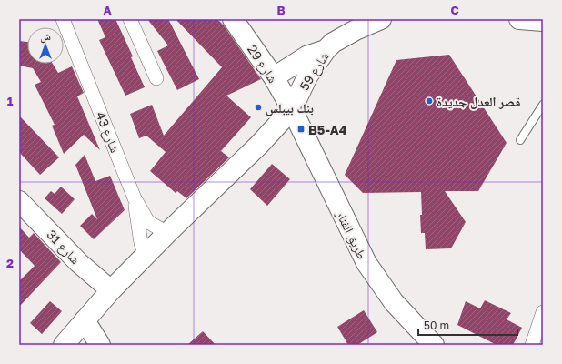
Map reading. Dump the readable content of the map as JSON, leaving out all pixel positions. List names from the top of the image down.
{
  "streets": {
    "street": [
      "شارع 29",
      "شارع 59",
      "شارع 43",
      "طريق الفنار",
      "شارع 31"
    ]
  },
  "crossings": [
    ["شارع 29", "شارع 59"],
    ["شارع 29", "طريق الفنار"],
    ["شارع 59", "شارع 43"],
    ["شارع 59", "طريق الفنار"],
    ["شارع 59", "شارع 31"]
  ],
  "places": {
    "other": ["قصر العدل جديدة", "بنك بيبلس"],
    "transit": ["B5-A4"]
  },
  "scale_bar": "50 m",
  "north": "top",
  "grid": {
    "columns": ["A", "B", "C"],
    "rows": ["1", "2"]
  }
}
